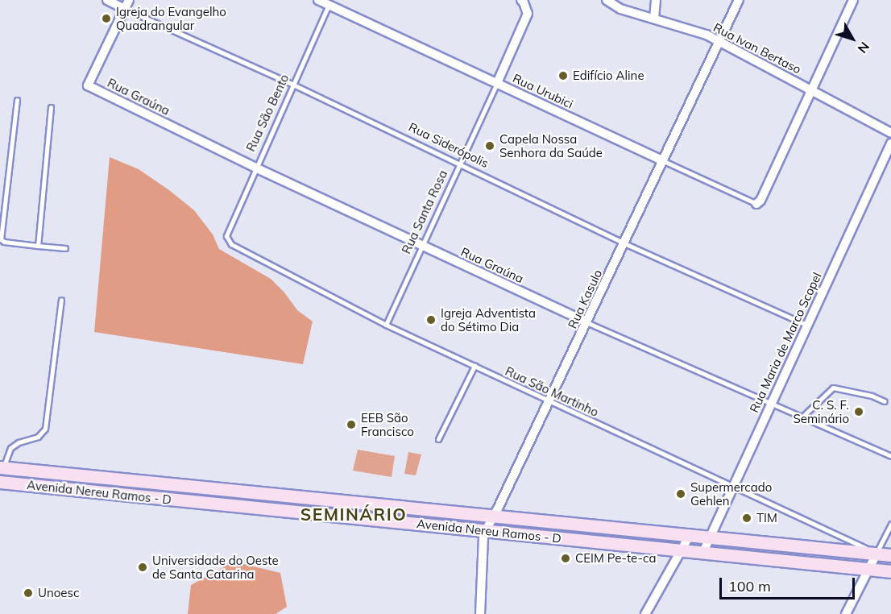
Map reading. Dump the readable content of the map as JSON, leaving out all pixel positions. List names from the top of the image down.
{
  "streets": {
    "street": [
      "Rua Ivan Bertaso",
      "Rua Urubici",
      "Rua Graúna",
      "Rua Siderópolis",
      "Rua Santa Rosa",
      "Rua Kasulo",
      "Rua Maria de Marco Scopel",
      "Avenida Nereu Ramos - D"
    ],
    "lane": ["Rua São Bento", "Rua São Martinho"]
  },
  "crossings": [
    ["Rua Ivan Bertaso", "Rua Kasulo"],
    ["Rua Urubici", "Rua São Bento"],
    ["Rua Urubici", "Rua Santa Rosa"],
    ["Rua Urubici", "Rua Kasulo"],
    ["Rua Graúna", "Rua São Bento"],
    ["Rua Graúna", "Rua Siderópolis"],
    ["Rua Graúna", "Rua Santa Rosa"],
    ["Rua Graúna", "Rua Kasulo"],
    ["Rua Graúna", "Rua Maria de Marco Scopel"],
    ["Rua São Bento", "Rua Siderópolis"],
    ["Rua São Bento", "Rua São Martinho"],
    ["Rua Siderópolis", "Rua Santa Rosa"],
    ["Rua Siderópolis", "Rua Kasulo"],
    ["Rua Siderópolis", "Rua Maria de Marco Scopel"],
    ["Rua Santa Rosa", "Rua São Martinho"],
    ["Rua Kasulo", "Rua São Martinho"],
    ["Rua Kasulo", "Avenida Nereu Ramos - D"],
    ["Rua Maria de Marco Scopel", "Rua São Martinho"],
    ["Rua Maria de Marco Scopel", "Avenida Nereu Ramos - D"],
    ["Rua São Martinho", "Avenida Nereu Ramos - D"]
  ],
  "districts": ["SEMINÁRIO"],
  "places": [
    "Igreja do Evangelho Quadrangular",
    "Edifício Aline",
    "Capela Nossa Senhora da Saúde",
    "Igreja Adventista do Sétimo Dia",
    "C. S. F. Seminário",
    "EEB São Francisco",
    "Supermercado Gehlen",
    "TIM",
    "CEIM Pe-te-ca",
    "Universidade do Oeste de Santa Catarina",
    "Unoesc"
  ],
  "scale_bar": "100 m",
  "north": "bottom right"
}
